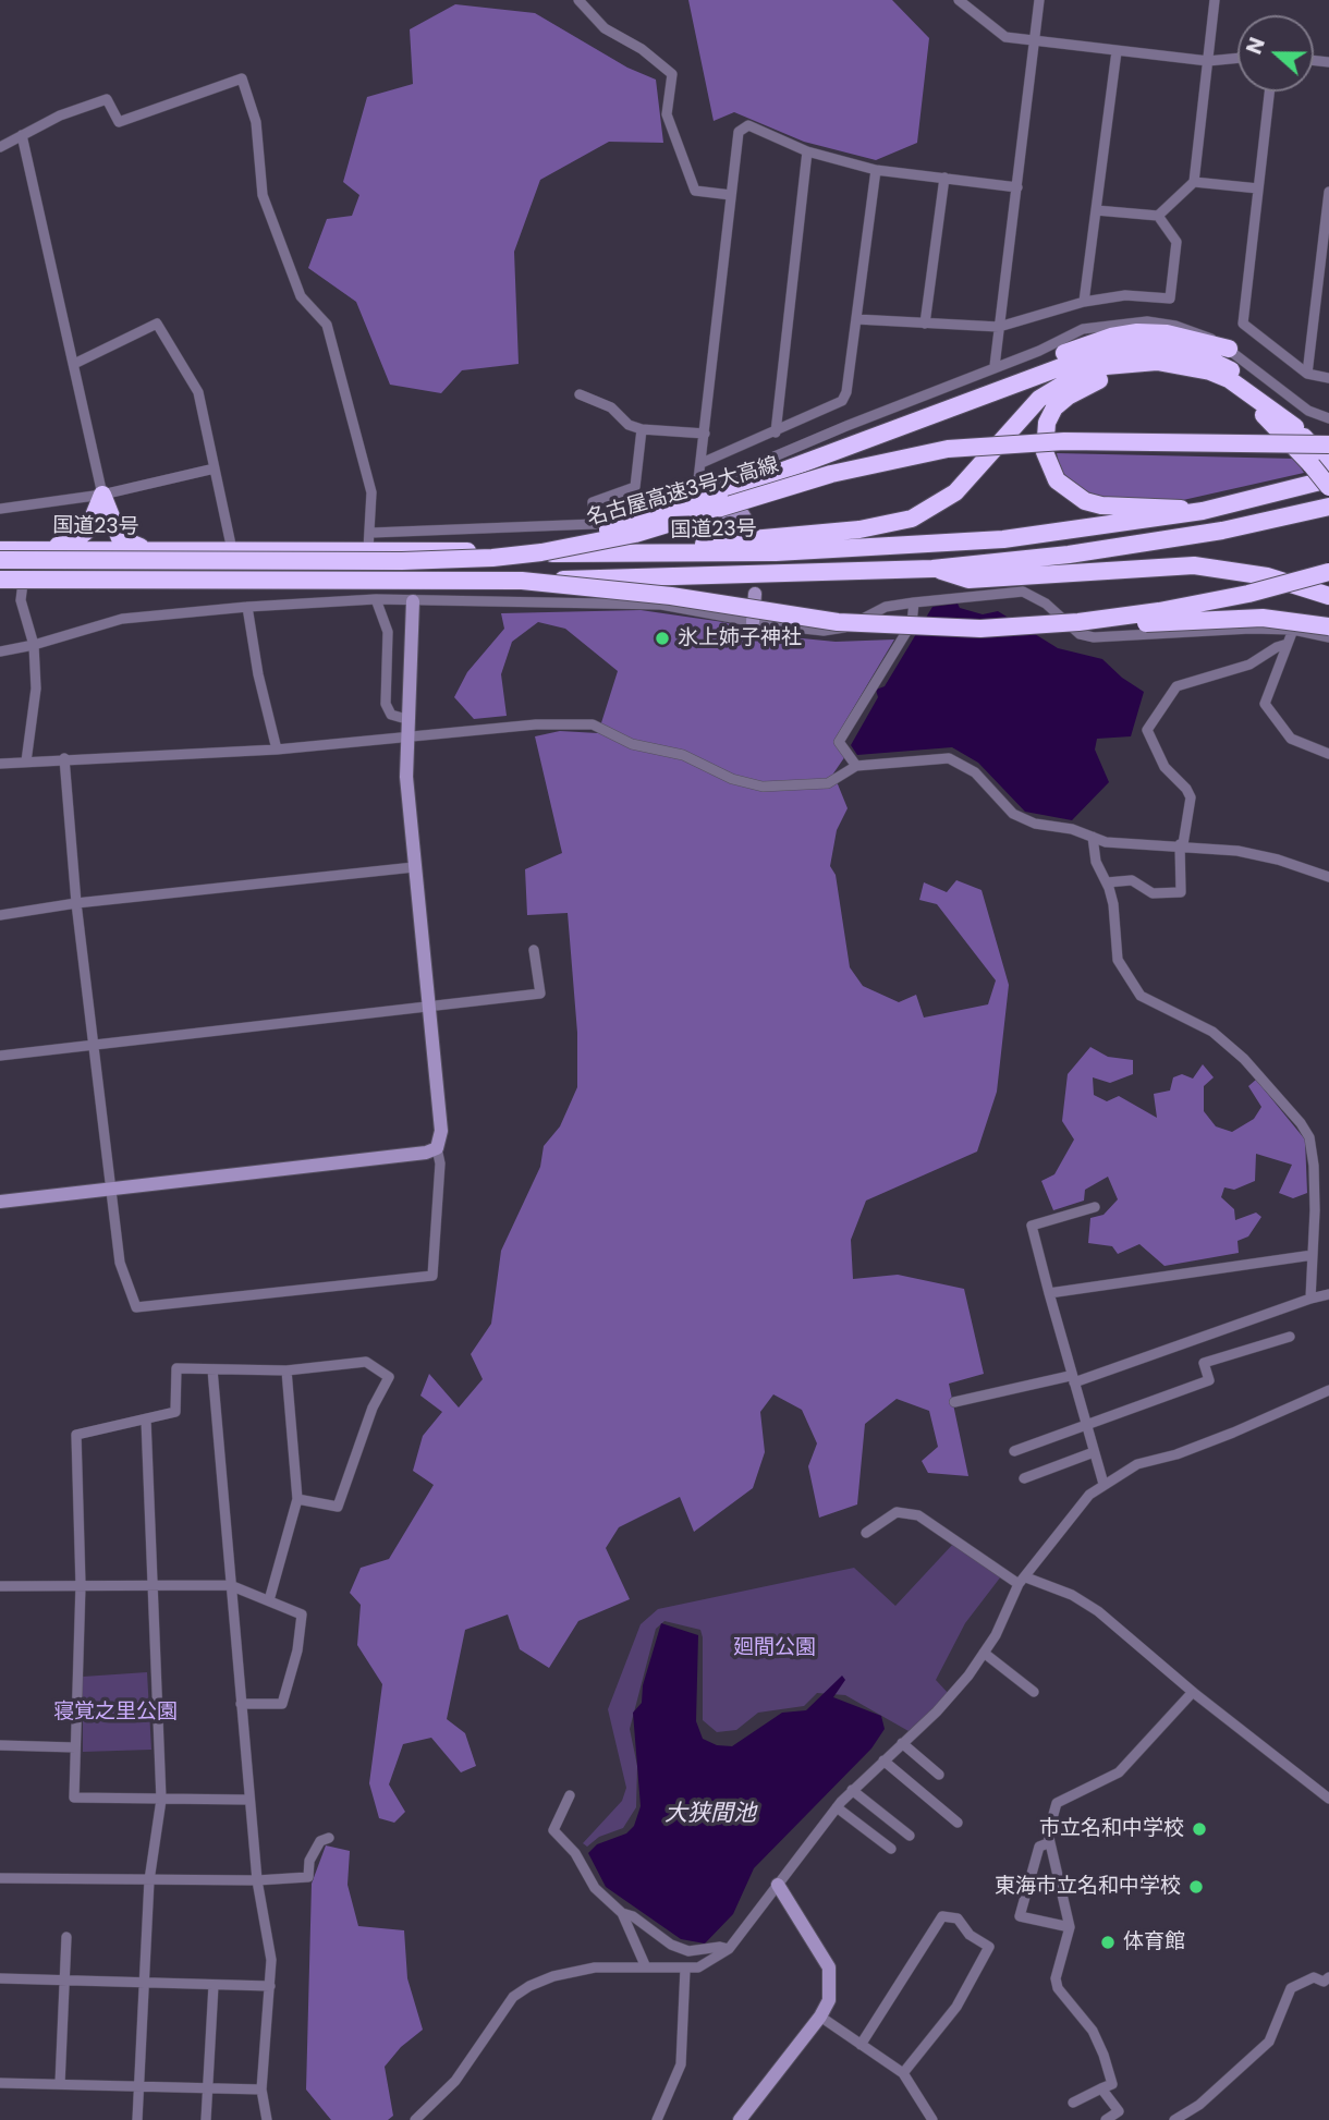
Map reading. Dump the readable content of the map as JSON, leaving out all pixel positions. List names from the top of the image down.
{
  "streets": {
    "highway": ["名古屋高速3号大高線", "国道23号"]
  },
  "crossings": [
    ["名古屋高速3号大高線", "国道23号"]
  ],
  "water": ["大狭間池"],
  "parks": ["廻間公園", "寝覚之里公園"],
  "places": [
    "氷上姉子神社",
    "市立名和中学校",
    "東海市立名和中学校",
    "体育館"
  ],
  "north": "left"
}
